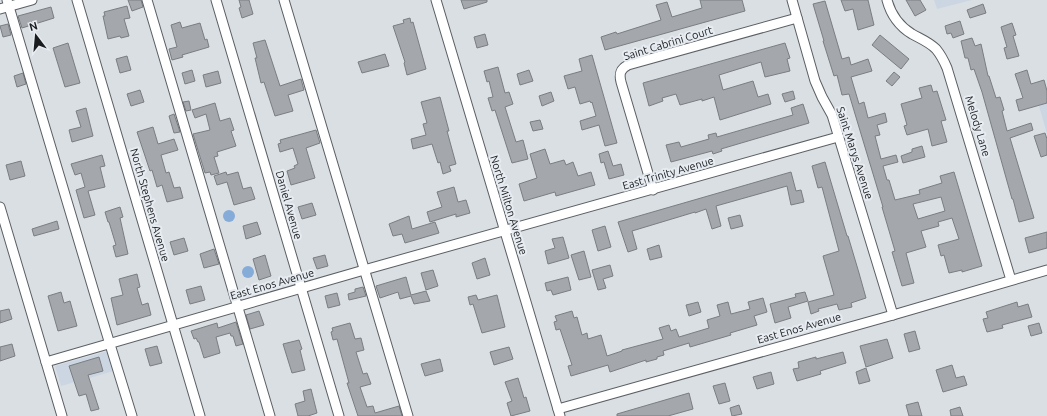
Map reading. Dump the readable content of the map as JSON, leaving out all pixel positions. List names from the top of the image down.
{
  "streets": {
    "street": [
      "Saint Cabrini Court",
      "Melody Lane",
      "Saint Marys Avenue",
      "East Trinity Avenue",
      "North Stephens Avenue",
      "Daniel Avenue",
      "North Milton Avenue",
      "East Enos Avenue"
    ]
  },
  "crossings": [
    ["Saint Cabrini Court", "Saint Marys Avenue"],
    ["Saint Cabrini Court", "East Trinity Avenue"],
    ["Melody Lane", "East Enos Avenue"],
    ["Saint Marys Avenue", "East Trinity Avenue"],
    ["Saint Marys Avenue", "East Enos Avenue"],
    ["East Trinity Avenue", "North Milton Avenue"],
    ["East Trinity Avenue", "East Enos Avenue"],
    ["North Stephens Avenue", "East Enos Avenue"],
    ["Daniel Avenue", "East Enos Avenue"],
    ["North Milton Avenue", "East Enos Avenue"]
  ],
  "north": "top"
}
